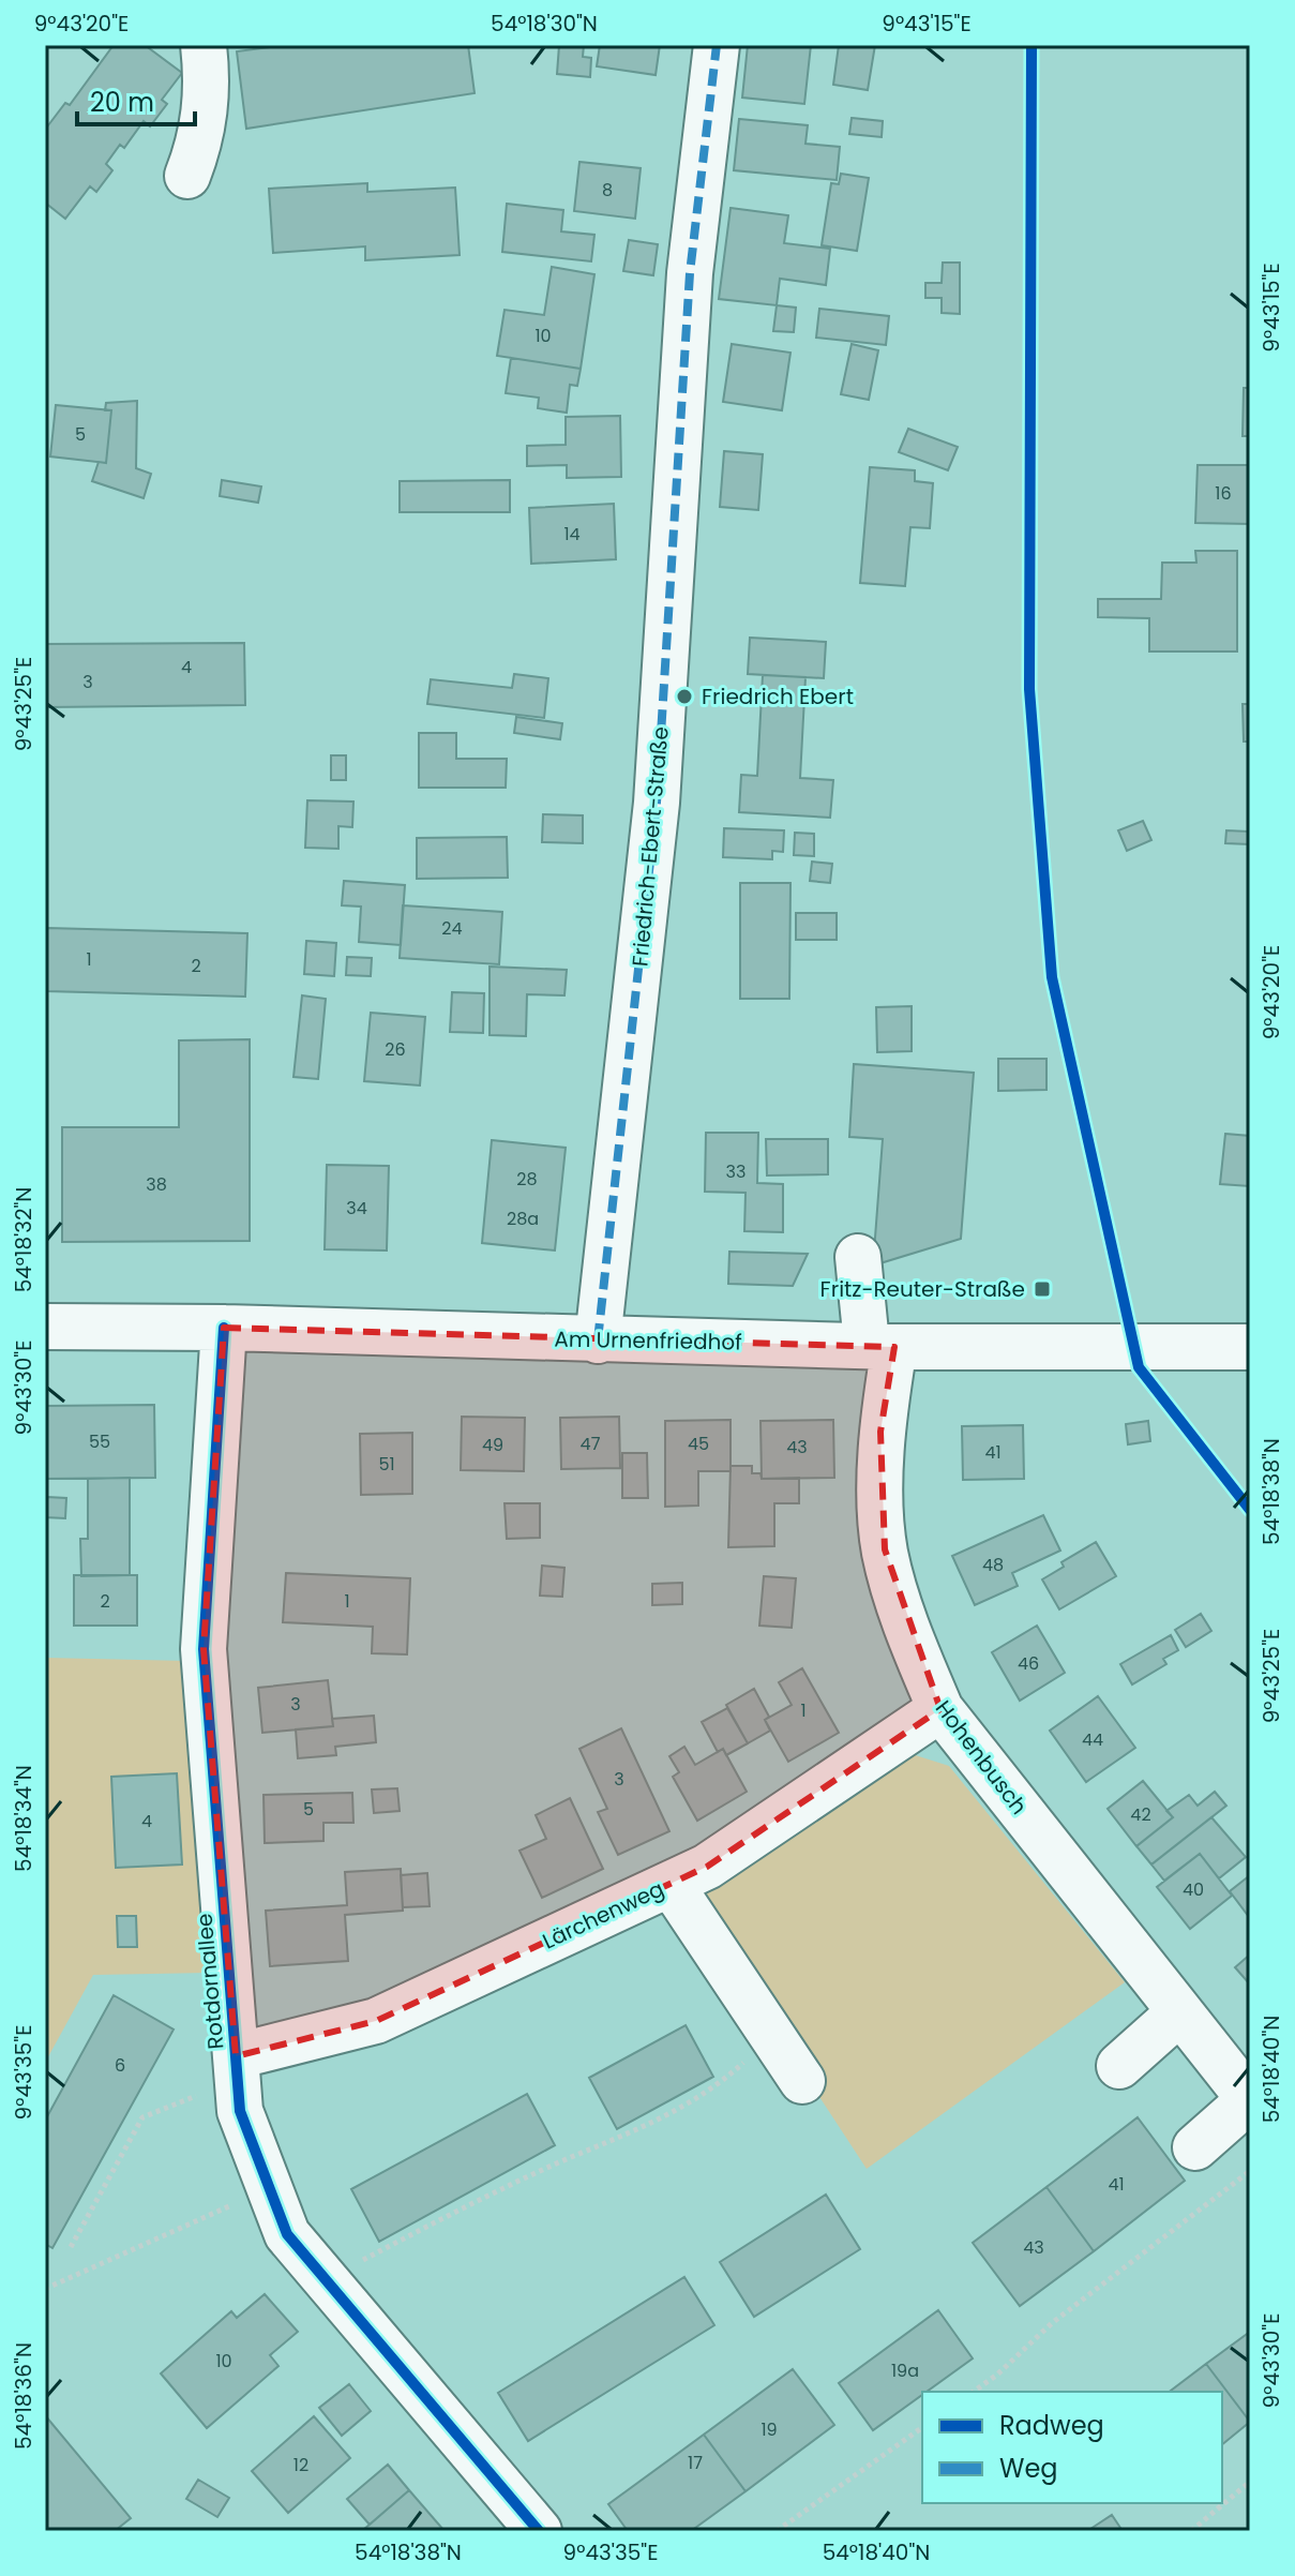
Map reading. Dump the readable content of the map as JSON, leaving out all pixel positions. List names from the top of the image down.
{
  "streets": {
    "street": [
      "Friedrich-Ebert-Straße",
      "Am Urnenfriedhof",
      "Hohenbusch",
      "Lärchenweg",
      "Rotdornallee"
    ]
  },
  "crossings": [
    ["Friedrich-Ebert-Straße", "Am Urnenfriedhof"],
    ["Am Urnenfriedhof", "Hohenbusch"],
    ["Am Urnenfriedhof", "Rotdornallee"],
    ["Hohenbusch", "Lärchenweg"],
    ["Lärchenweg", "Rotdornallee"]
  ],
  "places": {
    "other": ["Friedrich Ebert"],
    "transit": ["Fritz-Reuter-Straße"]
  },
  "house_numbers": [
    "8",
    "10",
    "5",
    "16",
    "14",
    "4",
    "3",
    "24",
    "1",
    "2",
    "26",
    "33",
    "28",
    "38",
    "34",
    "28a",
    "55",
    "47",
    "45",
    "49",
    "43",
    "41",
    "51",
    "48",
    "2",
    "1",
    "46",
    "3",
    "1",
    "44",
    "3",
    "5",
    "42",
    "4",
    "40",
    "6",
    "41",
    "43",
    "10",
    "19a",
    "19",
    "17",
    "12"
  ],
  "legend": ["Radweg", "Weg"],
  "scale_bar": "20 m",
  "coordinates": [
    "9°43'20\"E",
    "54°18'30\"N",
    "9°43'15\"E",
    "9°43'25\"E",
    "54°18'32\"N",
    "9°43'30\"E",
    "54°18'38\"N",
    "54°18'34\"N",
    "54°18'40\"N",
    "9°43'35\"E",
    "54°18'36\"N"
  ]
}
